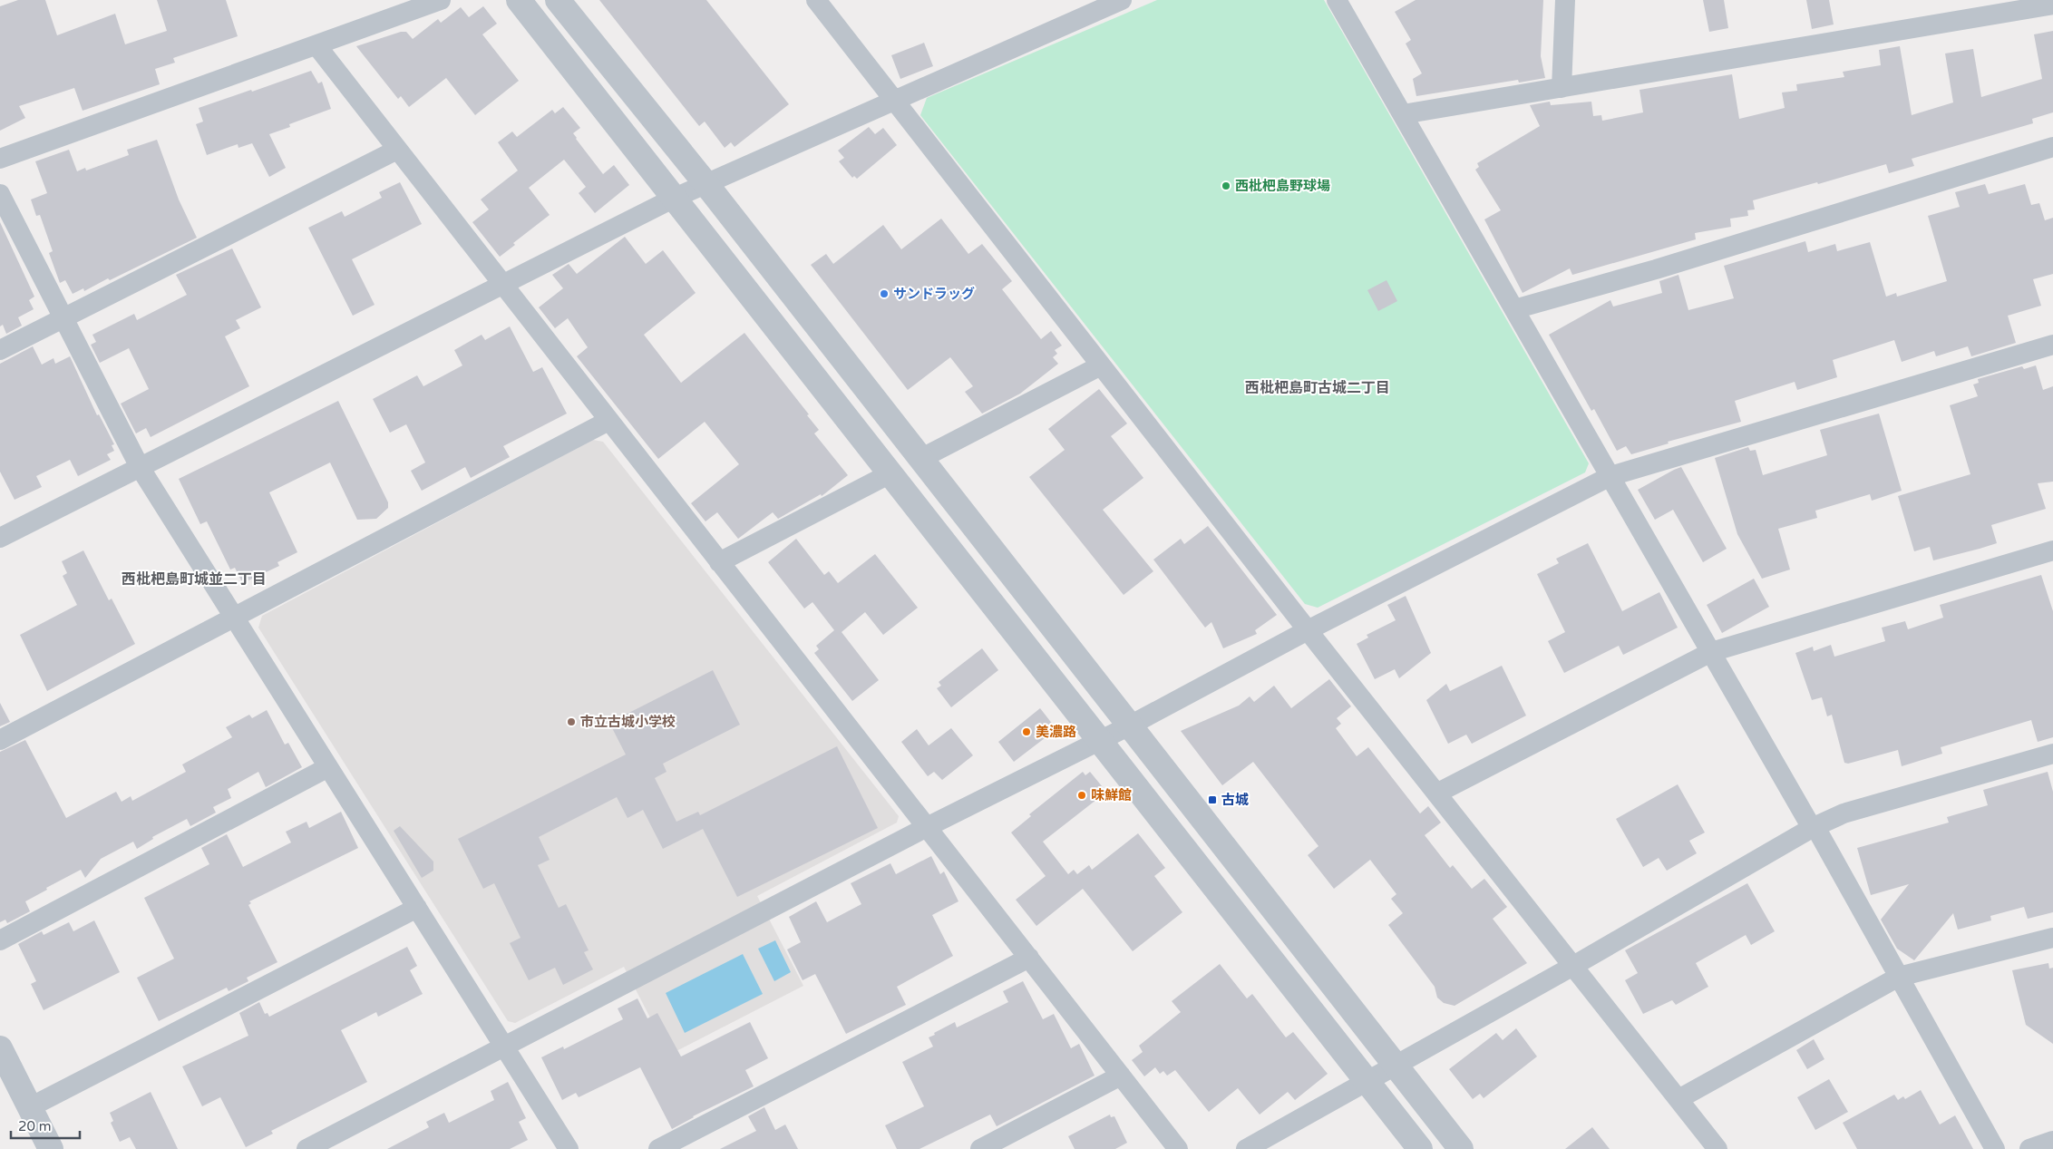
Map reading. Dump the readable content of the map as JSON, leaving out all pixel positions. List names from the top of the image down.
{
  "districts": ["西枇杷島町古城二丁目", "西枇杷島町城並二丁目"],
  "places": {
    "other": [
      "西枇杷島野球場",
      "サンドラッグ",
      "市立古城小学校",
      "美濃路",
      "味鮮館"
    ],
    "transit": ["古城"]
  },
  "scale_bar": "20 m"
}
